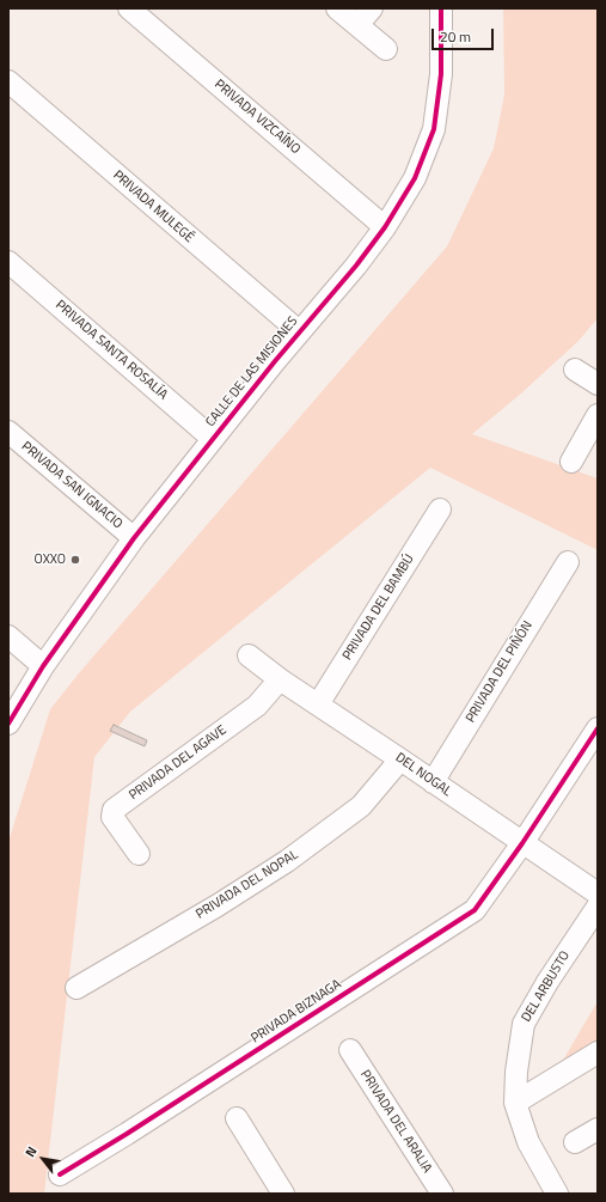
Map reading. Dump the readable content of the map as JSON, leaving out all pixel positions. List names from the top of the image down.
{
  "streets": {
    "street": [
      "PRIVADA VIZCAÍNO",
      "PRIVADA MULEGÉ",
      "PRIVADA SANTA ROSALÍA",
      "CALLE DE LAS MISIONES",
      "PRIVADA SAN IGNACIO",
      "PRIVADA DEL BAMBÚ",
      "PRIVADA DEL PIÑÓN",
      "PRIVADA DEL AGAVE",
      "DEL NOGAL",
      "PRIVADA DEL NOPAL",
      "DEL ARBUSTO",
      "PRIVADA BIZNAGA",
      "PRIVADA DEL ARALIA"
    ]
  },
  "crossings": [
    ["PRIVADA VIZCAÍNO", "CALLE DE LAS MISIONES"],
    ["PRIVADA MULEGÉ", "CALLE DE LAS MISIONES"],
    ["PRIVADA SANTA ROSALÍA", "CALLE DE LAS MISIONES"],
    ["CALLE DE LAS MISIONES", "PRIVADA SAN IGNACIO"],
    ["PRIVADA DEL BAMBÚ", "DEL NOGAL"],
    ["PRIVADA DEL PIÑÓN", "DEL NOGAL"],
    ["PRIVADA DEL AGAVE", "DEL NOGAL"],
    ["DEL NOGAL", "PRIVADA DEL NOPAL"],
    ["DEL NOGAL", "PRIVADA BIZNAGA"]
  ],
  "places": ["OXXO"],
  "scale_bar": "20 m",
  "north": "top left"
}
